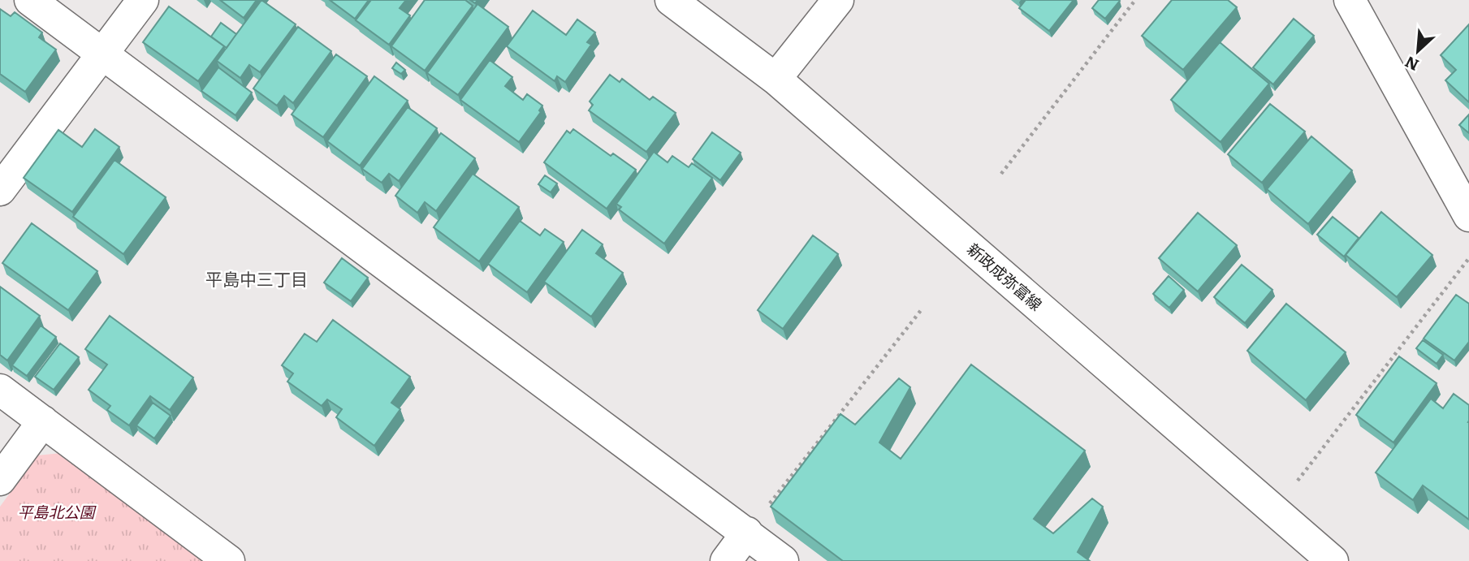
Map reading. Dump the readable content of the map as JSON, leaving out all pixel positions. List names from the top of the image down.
{
  "streets": {
    "street": ["新政成弥富線"]
  },
  "districts": ["平島中三丁目"],
  "parks": ["平島北公園"],
  "north": "bottom left"
}
